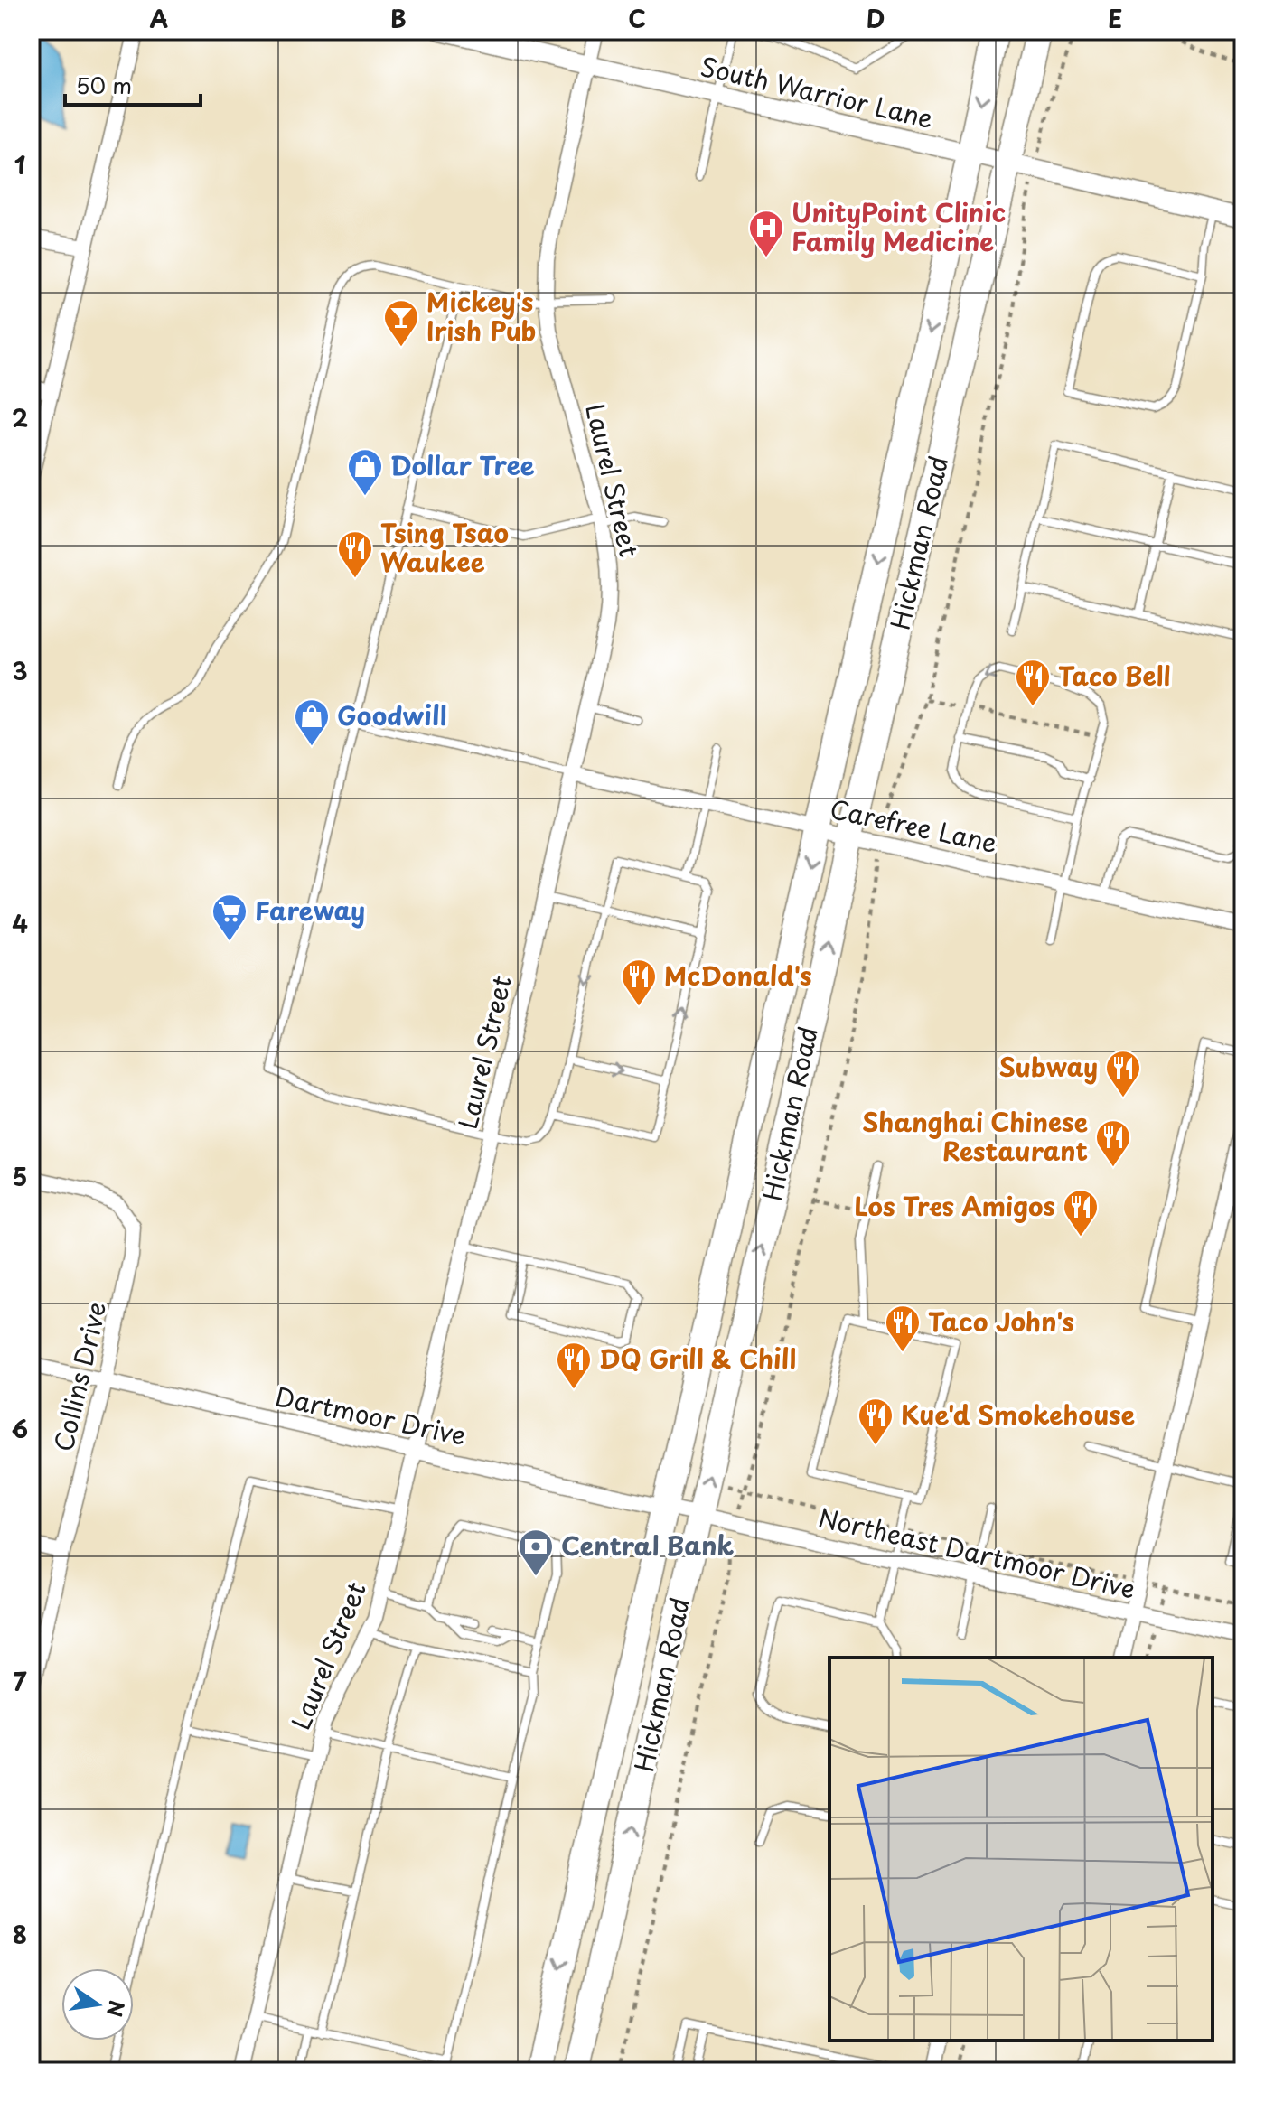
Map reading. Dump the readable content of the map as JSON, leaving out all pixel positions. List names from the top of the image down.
{
  "streets": {
    "highway": ["Hickman Road"],
    "street": [
      "South Warrior Lane",
      "Laurel Street",
      "Carefree Lane",
      "Collins Drive",
      "Dartmoor Drive",
      "Northeast Dartmoor Drive"
    ]
  },
  "crossings": [
    ["South Warrior Lane", "Laurel Street"],
    ["South Warrior Lane", "Hickman Road"],
    ["Laurel Street", "Carefree Lane"],
    ["Laurel Street", "Dartmoor Drive"],
    ["Hickman Road", "Carefree Lane"],
    ["Hickman Road", "Dartmoor Drive"],
    ["Hickman Road", "Northeast Dartmoor Drive"],
    ["Collins Drive", "Dartmoor Drive"],
    ["Dartmoor Drive", "Northeast Dartmoor Drive"]
  ],
  "places": {
    "hospital": ["UnityPoint Clinic Family Medicine"],
    "bar": ["Mickey's Irish Pub"],
    "shop": ["Dollar Tree", "Goodwill"],
    "restaurant": [
      "Tsing Tsao Waukee",
      "Taco Bell",
      "McDonald's",
      "Subway",
      "Shanghai Chinese Restaurant",
      "Los Tres Amigos",
      "Taco John's",
      "DQ Grill & Chill",
      "Kue'd Smokehouse"
    ],
    "supermarket": ["Fareway"],
    "bank": ["Central Bank"]
  },
  "scale_bar": "50 m",
  "north": "right",
  "grid": {
    "columns": [
      "A",
      "B",
      "C",
      "D",
      "E"
    ],
    "rows": [
      "1",
      "2",
      "3",
      "4",
      "5",
      "6",
      "7",
      "8"
    ]
  }
}
